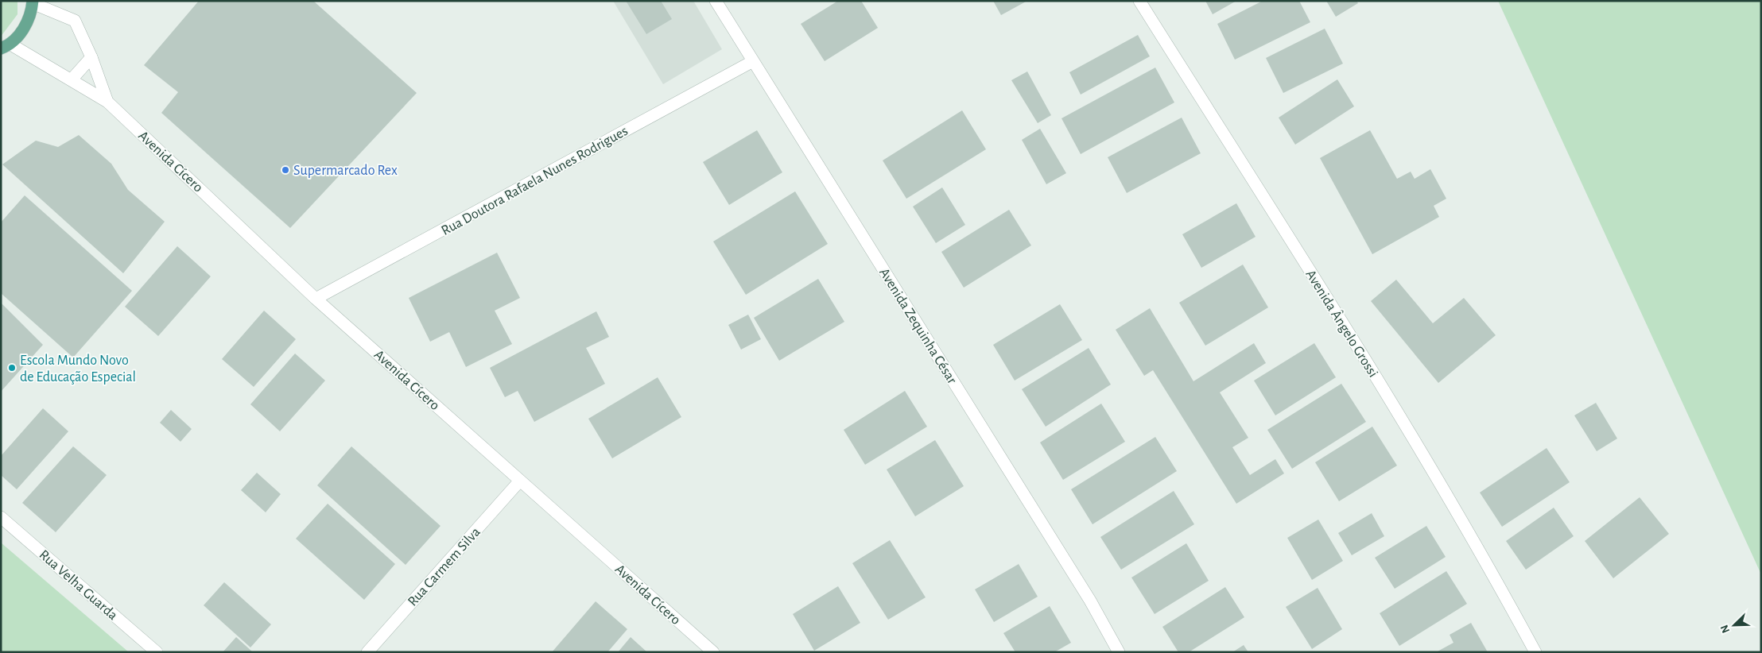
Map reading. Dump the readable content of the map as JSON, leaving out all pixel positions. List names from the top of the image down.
{
  "streets": {
    "street": [
      "Avenida Cícero",
      "Rua Doutora Rafaela Nunes Rodrigues",
      "Avenida Ângelo Grossi",
      "Avenida Zequinha César",
      "Rua Carmem Silva",
      "Rua Velha Guarda"
    ]
  },
  "crossings": [
    ["Avenida Cícero", "Rua Doutora Rafaela Nunes Rodrigues"],
    ["Avenida Cícero", "Rua Carmem Silva"],
    ["Rua Doutora Rafaela Nunes Rodrigues", "Avenida Zequinha César"]
  ],
  "places": ["Supermarcado Rex", "Escola Mundo Novo de Educação Especial"],
  "north": "bottom left"
}
